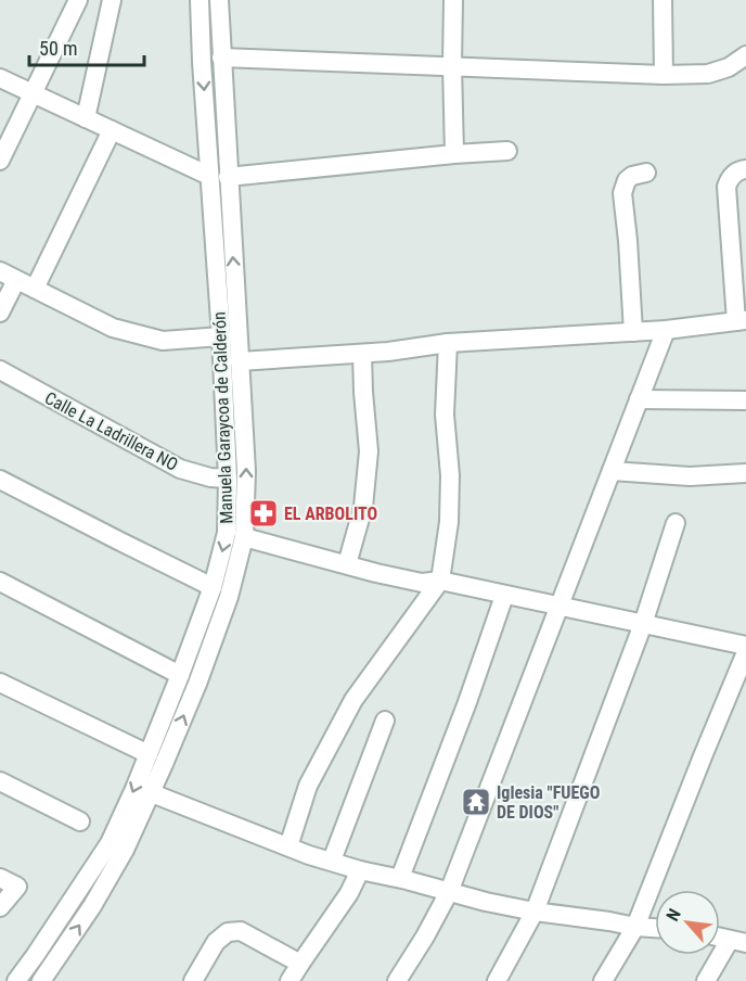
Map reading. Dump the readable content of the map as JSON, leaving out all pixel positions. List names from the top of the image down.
{
  "streets": {
    "street": ["Manuela Garaycoa de Calderón", "Calle La Ladrillera NO"]
  },
  "crossings": [
    ["Manuela Garaycoa de Calderón", "Calle La Ladrillera NO"]
  ],
  "places": {
    "pharmacy": ["EL ARBOLITO"],
    "temple": ["Iglesia \"FUEGO DE DIOS\""]
  },
  "scale_bar": "50 m",
  "north": "top left"
}
